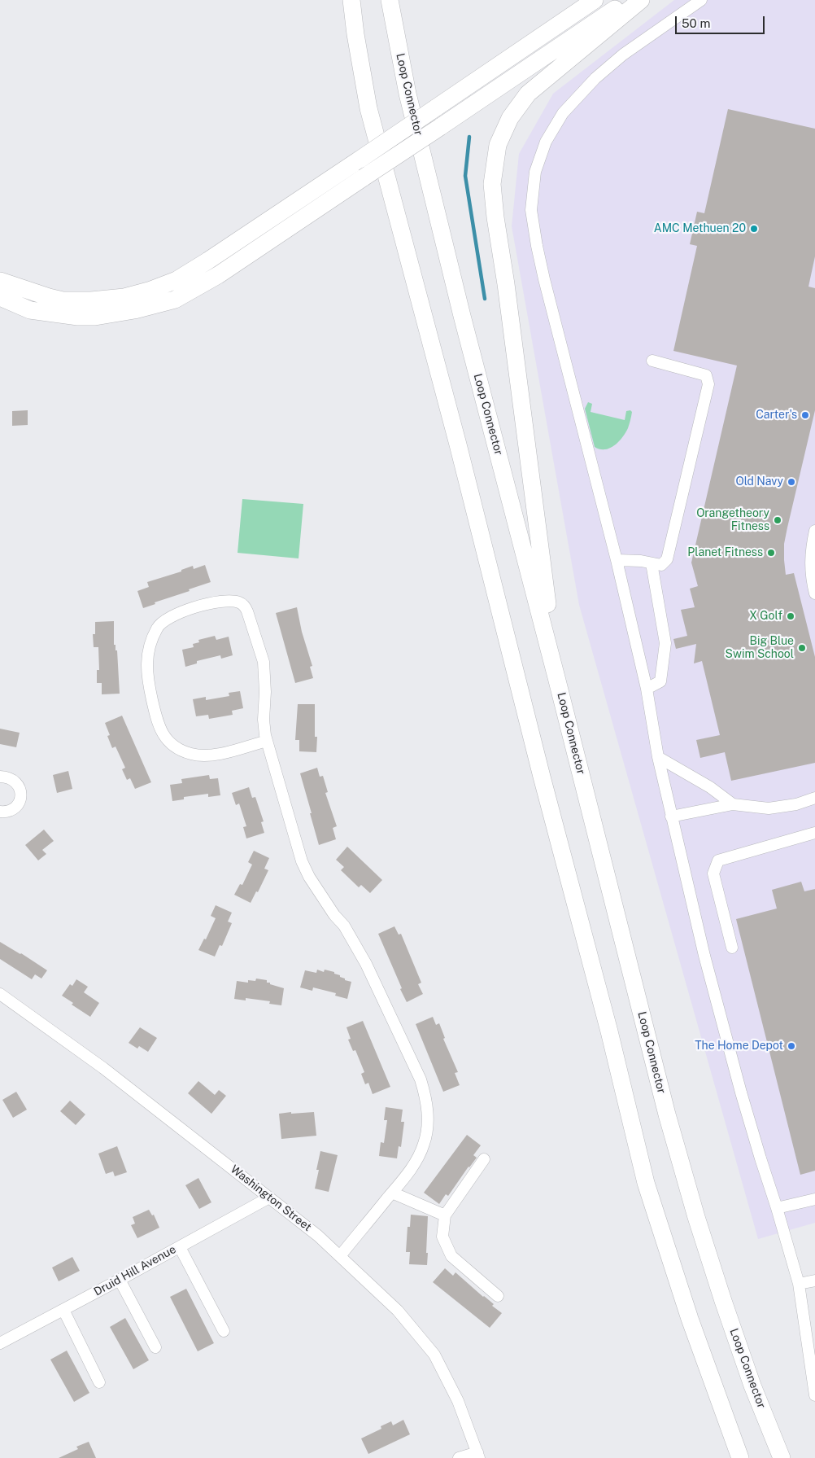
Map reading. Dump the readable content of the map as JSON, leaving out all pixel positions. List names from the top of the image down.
{
  "streets": {
    "highway": ["Loop Connector"],
    "street": ["Washington Street", "Druid Hill Avenue"]
  },
  "crossings": [
    ["Washington Street", "Druid Hill Avenue"]
  ],
  "places": [
    "AMC Methuen 20",
    "Carter's",
    "Old Navy",
    "Orangetheory Fitness",
    "Planet Fitness",
    "X Golf",
    "Big Blue Swim School",
    "The Home Depot"
  ],
  "scale_bar": "50 m"
}
